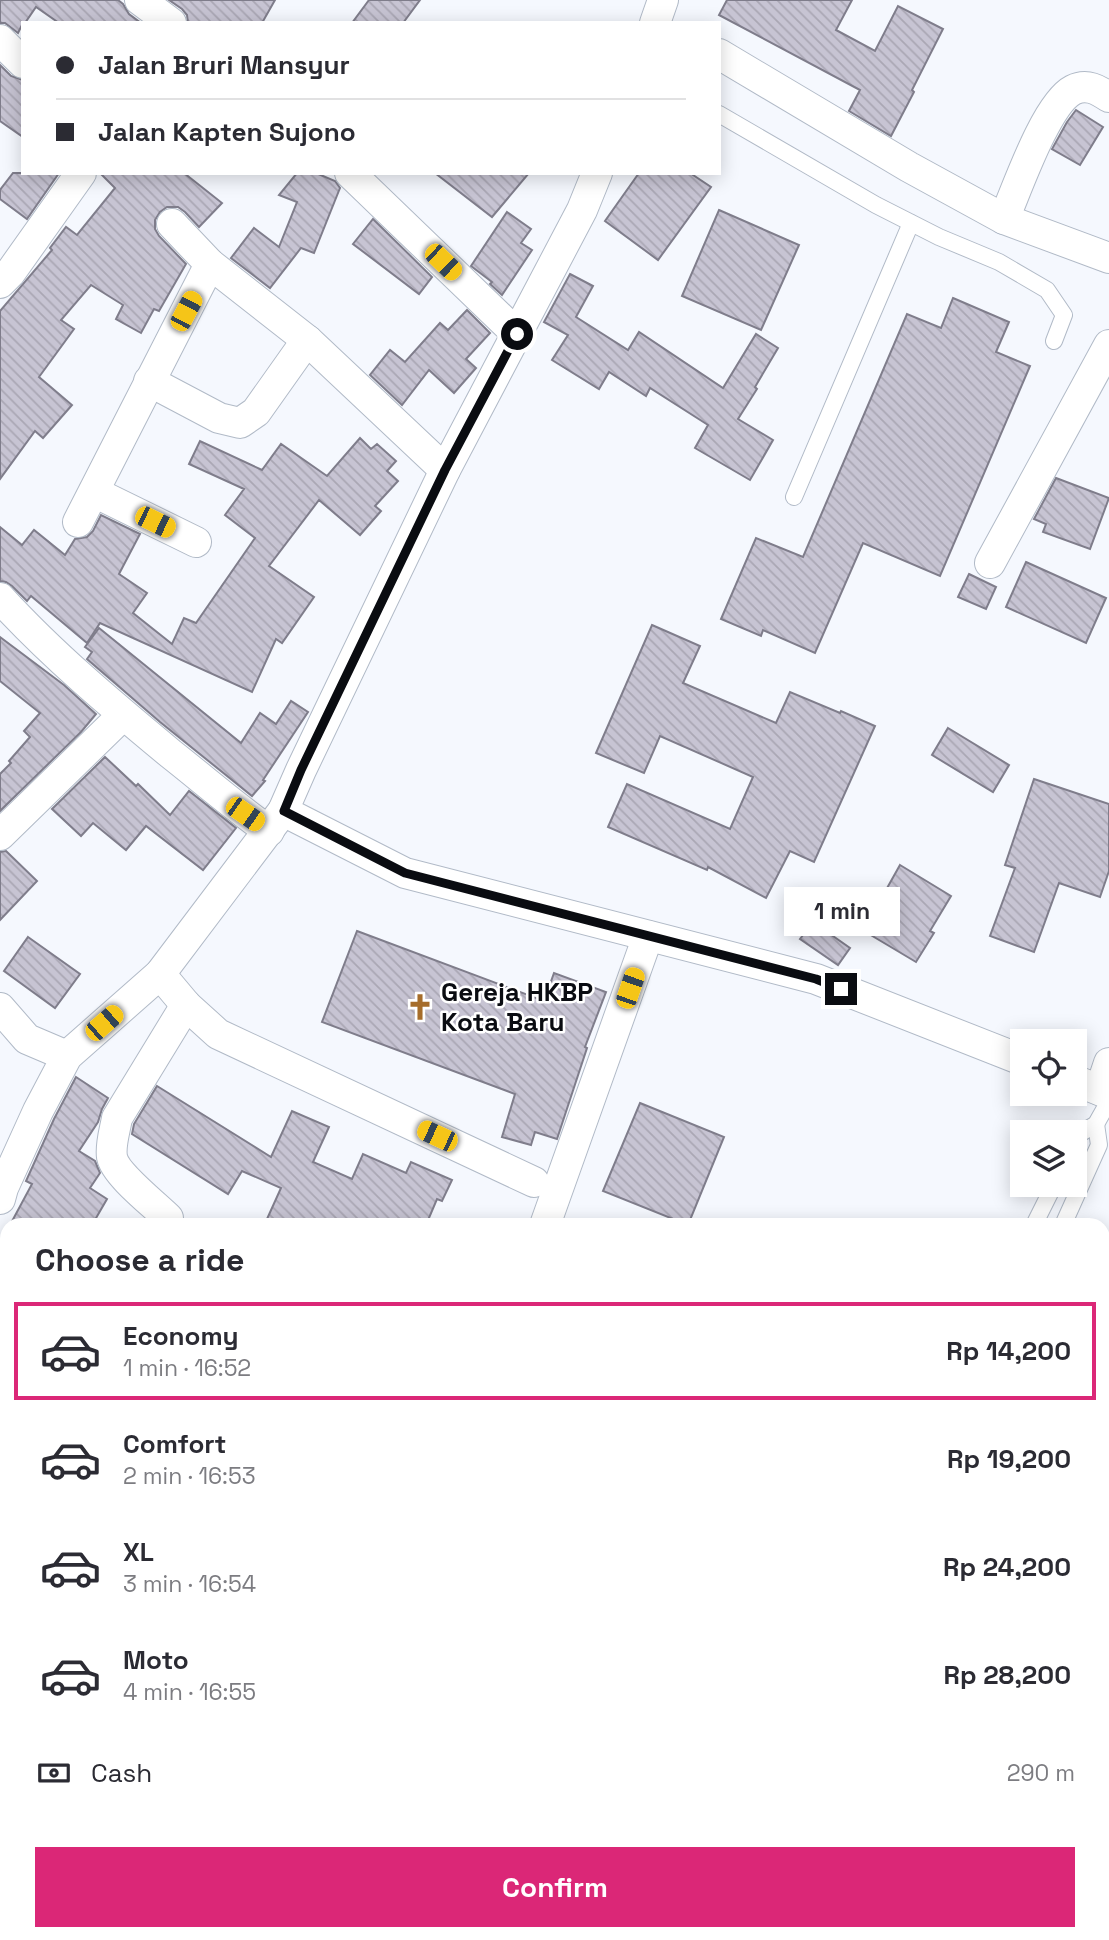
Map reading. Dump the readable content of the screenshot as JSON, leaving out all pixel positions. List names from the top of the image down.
{
  "places": {
    "church": ["Gereja HKBP Kota Baru"]
  },
  "page": {
    "banner": ["Jalan Bruri Mansyur", "Jalan Kapten Sujono"],
    "bubble": "1 min",
    "heading": "Choose a ride",
    "list": [
      {
        "name": "Economy",
        "note": "1 min · 16:52",
        "value": "Rp 14,200"
      },
      {
        "name": "Comfort",
        "note": "2 min · 16:53",
        "value": "Rp 19,200"
      },
      {
        "name": "XL",
        "note": "3 min · 16:54",
        "value": "Rp 24,200"
      },
      {
        "name": "Moto",
        "note": "4 min · 16:55",
        "value": "Rp 28,200"
      }
    ],
    "pay": ["Cash", "290 m"],
    "buttons": "Confirm"
  }
}
